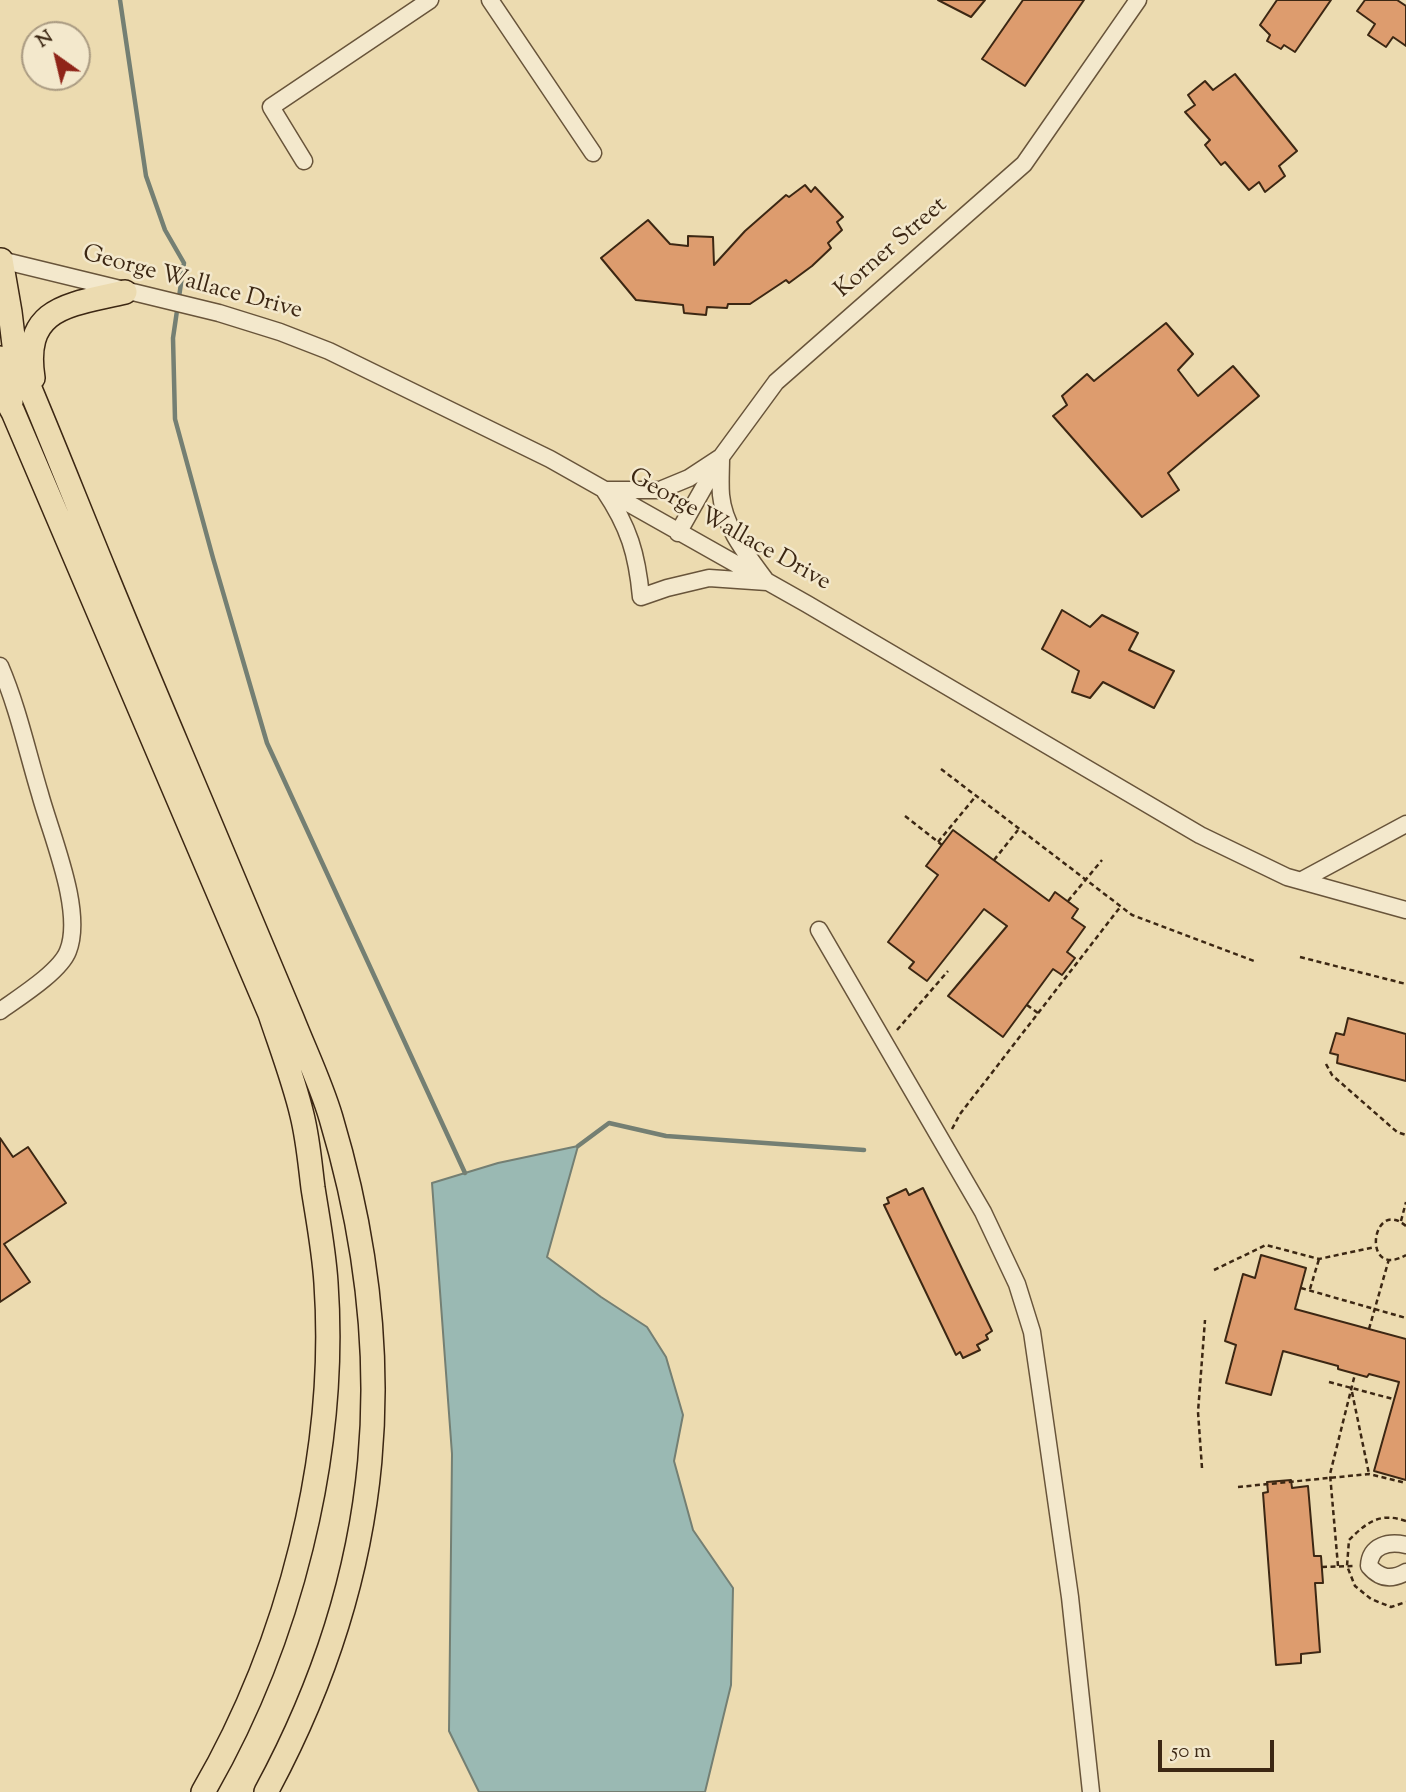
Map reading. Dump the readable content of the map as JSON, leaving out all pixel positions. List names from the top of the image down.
{
  "streets": {
    "street": ["Korner Street", "George Wallace Drive"]
  },
  "crossings": [
    ["Korner Street", "George Wallace Drive"]
  ],
  "scale_bar": "50 m",
  "north": "top left"
}
